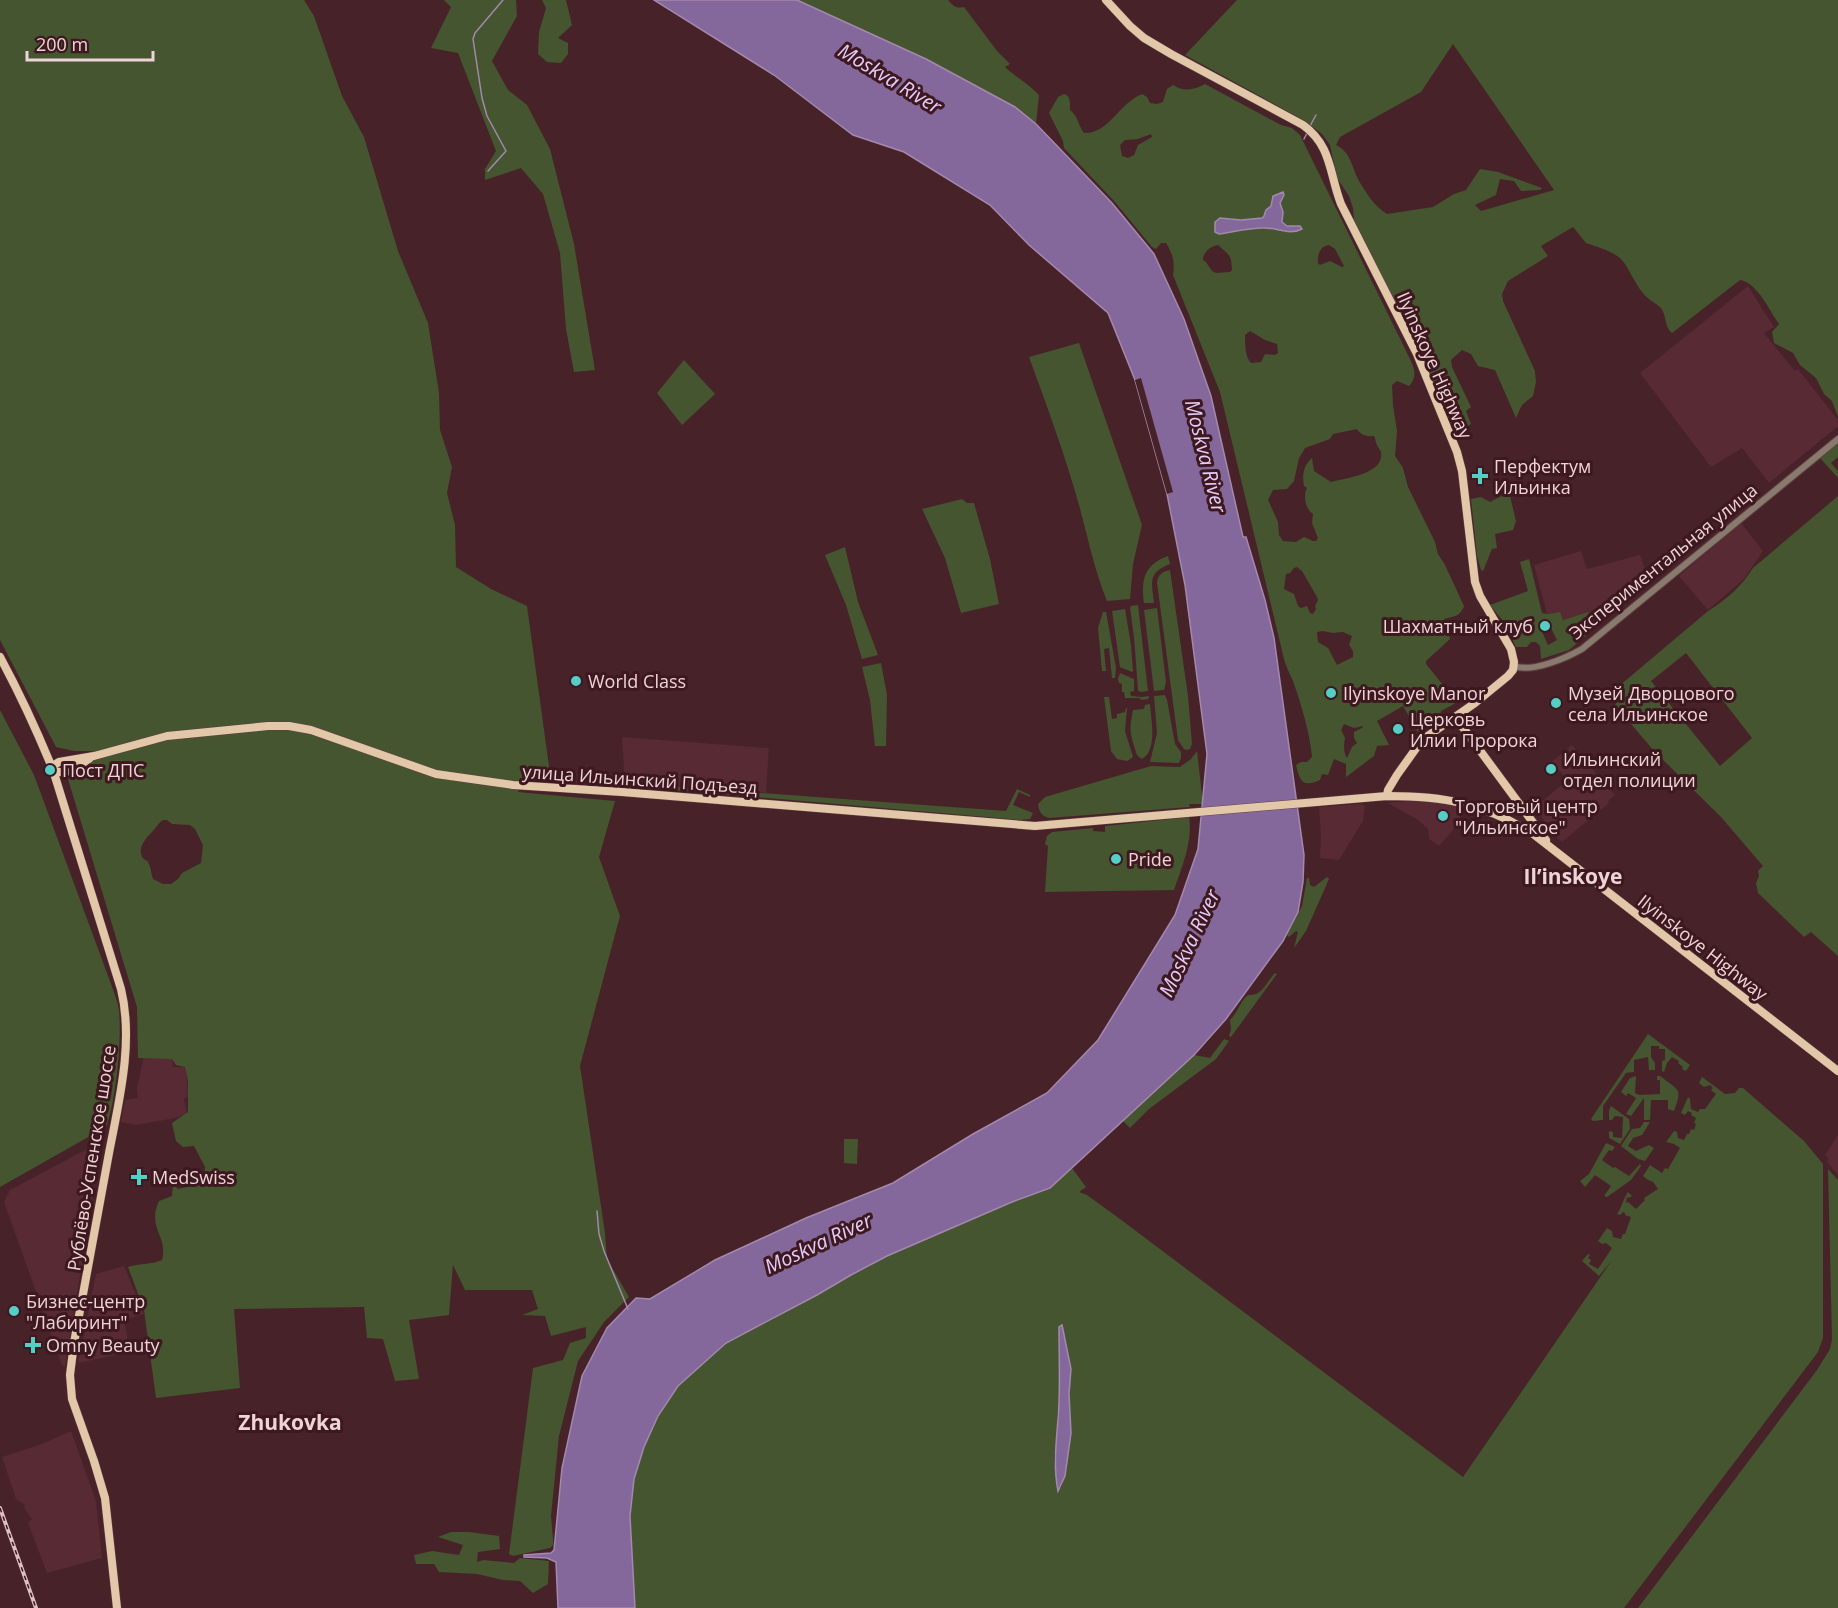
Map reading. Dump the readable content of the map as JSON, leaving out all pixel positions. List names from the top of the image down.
{
  "streets": {
    "main road": ["Ilyinskoye Highway", "улица Ильинский Подъезд", "Рублёво-Успенское шоссе"],
    "street": ["Экспериментальная улица"]
  },
  "crossings": [
    ["Ilyinskoye Highway", "Экспериментальная улица"],
    ["Ilyinskoye Highway", "улица Ильинский Подъезд"],
    ["улица Ильинский Подъезд", "Рублёво-Успенское шоссе"]
  ],
  "districts": ["Il’inskoye", "Zhukovka"],
  "water": ["Moskva River"],
  "places": {
    "health": ["Перфектум Ильинка", "MedSwiss", "Omny Beauty"],
    "other": [
      "Шахматный клуб",
      "World Class",
      "Ilyinskoye Manor",
      "Музей Дворцового села Ильинское",
      "Церковь Илии Пророка",
      "Ильинский отдел полиции",
      "Пост ДПС",
      "Торговый центр \"Ильинское\"",
      "Pride",
      "Бизнес-центр \"Лабиринт\""
    ]
  },
  "scale_bar": "200 m"
}
